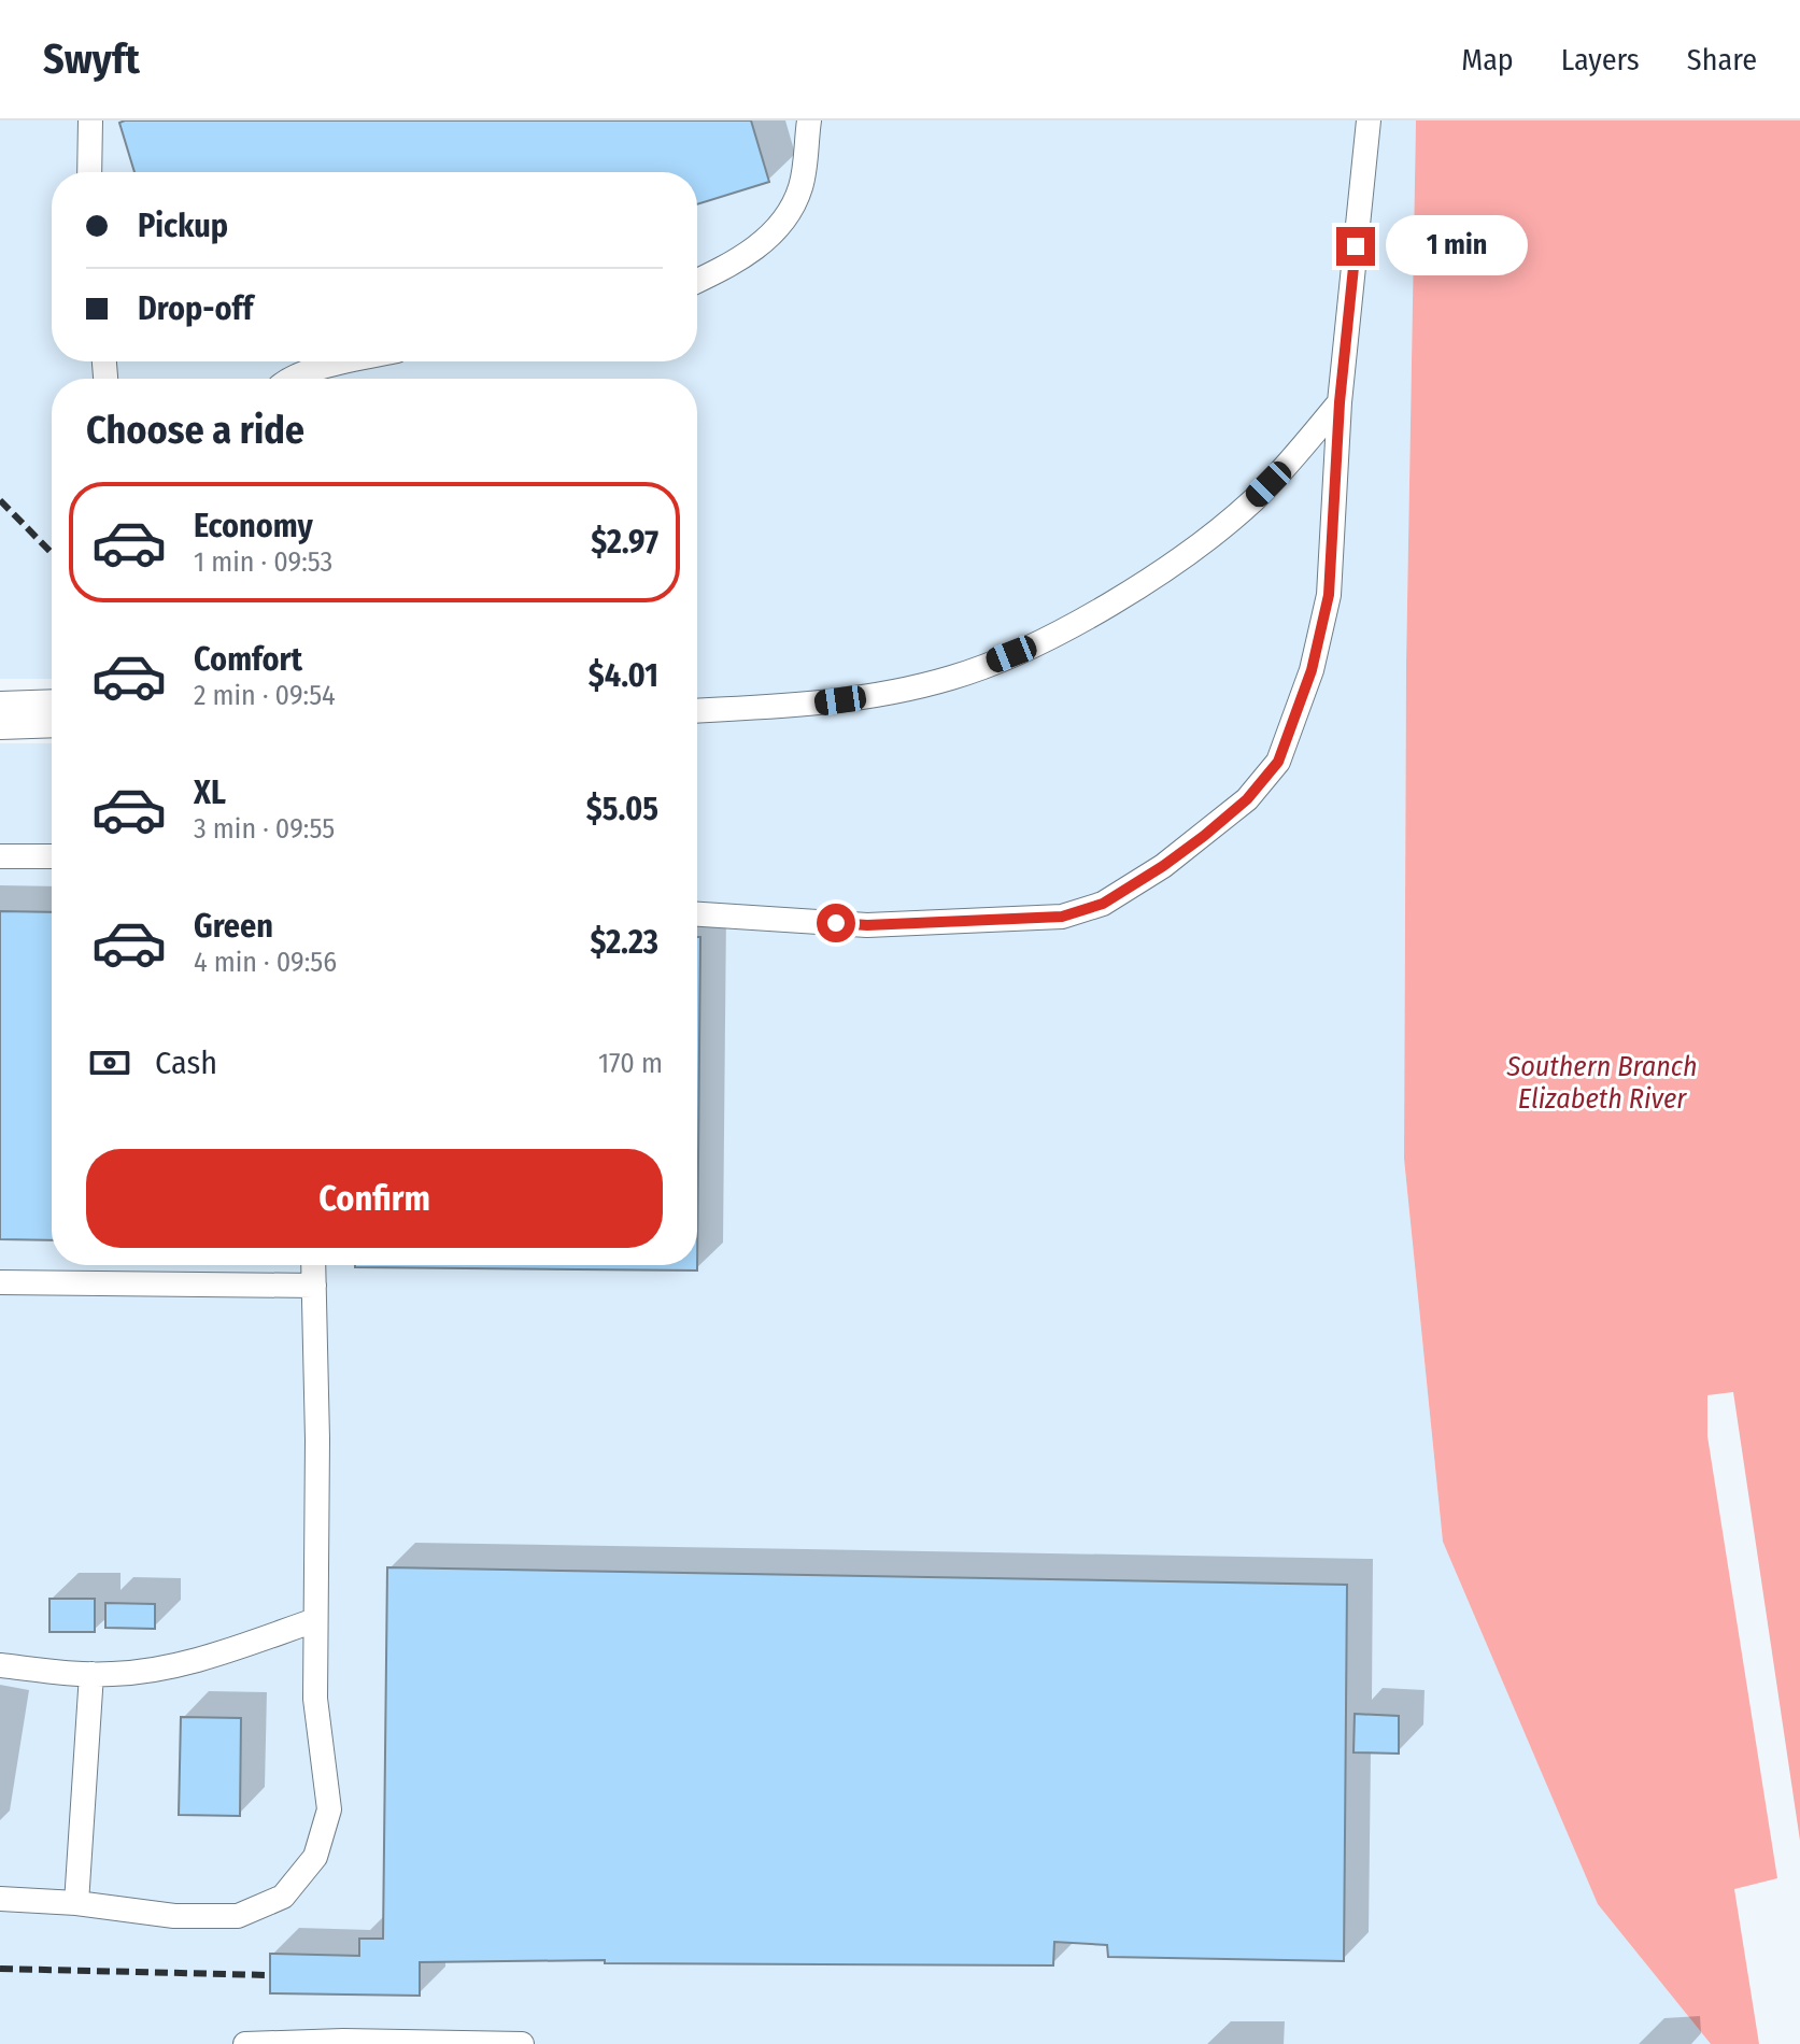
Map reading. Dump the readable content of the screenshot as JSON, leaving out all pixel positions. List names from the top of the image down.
{
  "water": ["Southern Branch Elizabeth River"],
  "page": {
    "header": "Swyft",
    "nav": ["Map", "Layers", "Share"],
    "banner": ["Pickup", "Drop-off"],
    "bubble": "1 min",
    "heading": "Choose a ride",
    "list": [
      {
        "name": "Economy",
        "note": "1 min · 09:53",
        "value": "$2.97"
      },
      {
        "name": "Comfort",
        "note": "2 min · 09:54",
        "value": "$4.01"
      },
      {
        "name": "XL",
        "note": "3 min · 09:55",
        "value": "$5.05"
      },
      {
        "name": "Green",
        "note": "4 min · 09:56",
        "value": "$2.23"
      }
    ],
    "pay": ["Cash", "170 m"],
    "buttons": "Confirm"
  }
}
